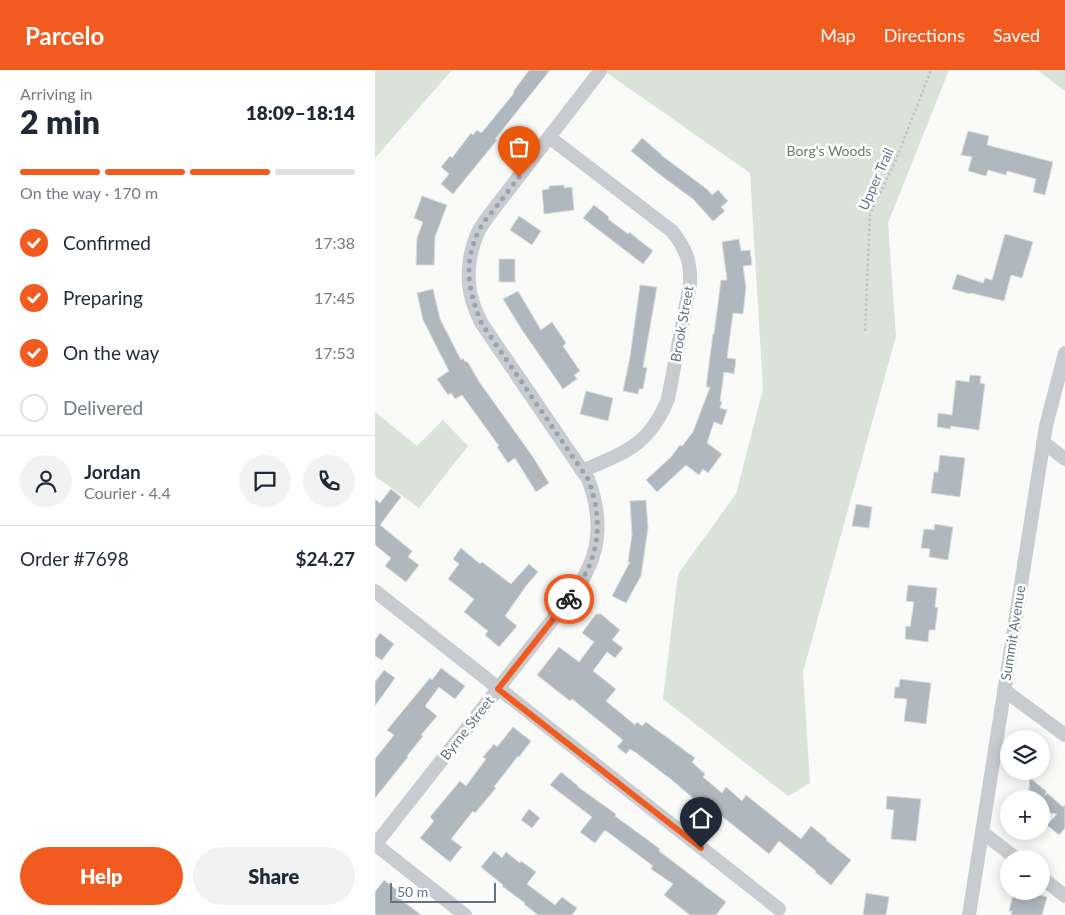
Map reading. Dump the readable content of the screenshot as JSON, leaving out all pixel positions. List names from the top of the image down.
{
  "streets": {
    "street": ["Brook Street", "Summit Avenue", "Byrne Street"],
    "path": ["Upper Trail"]
  },
  "crossings": [
    ["Brook Street", "Byrne Street"]
  ],
  "parks": ["Borg's Woods"],
  "scale_bar": "50 m",
  "page": {
    "header": "Parcelo",
    "nav": ["Map", "Directions", "Saved"],
    "heading": ["2 min", "Arriving in", "18:09–18:14"],
    "panel": [
      "Jordan",
      "Courier · 4.4",
      "Order #7698",
      "$24.27"
    ],
    "bar": "On the way · 170 m",
    "list": [
      ["Confirmed", "17:38"],
      ["Preparing", "17:45"],
      ["On the way", "17:53"],
      "Delivered"
    ],
    "map_buttons": ["+", "−"],
    "buttons": ["Help", "Share"],
    "scale": "50 m"
  }
}
